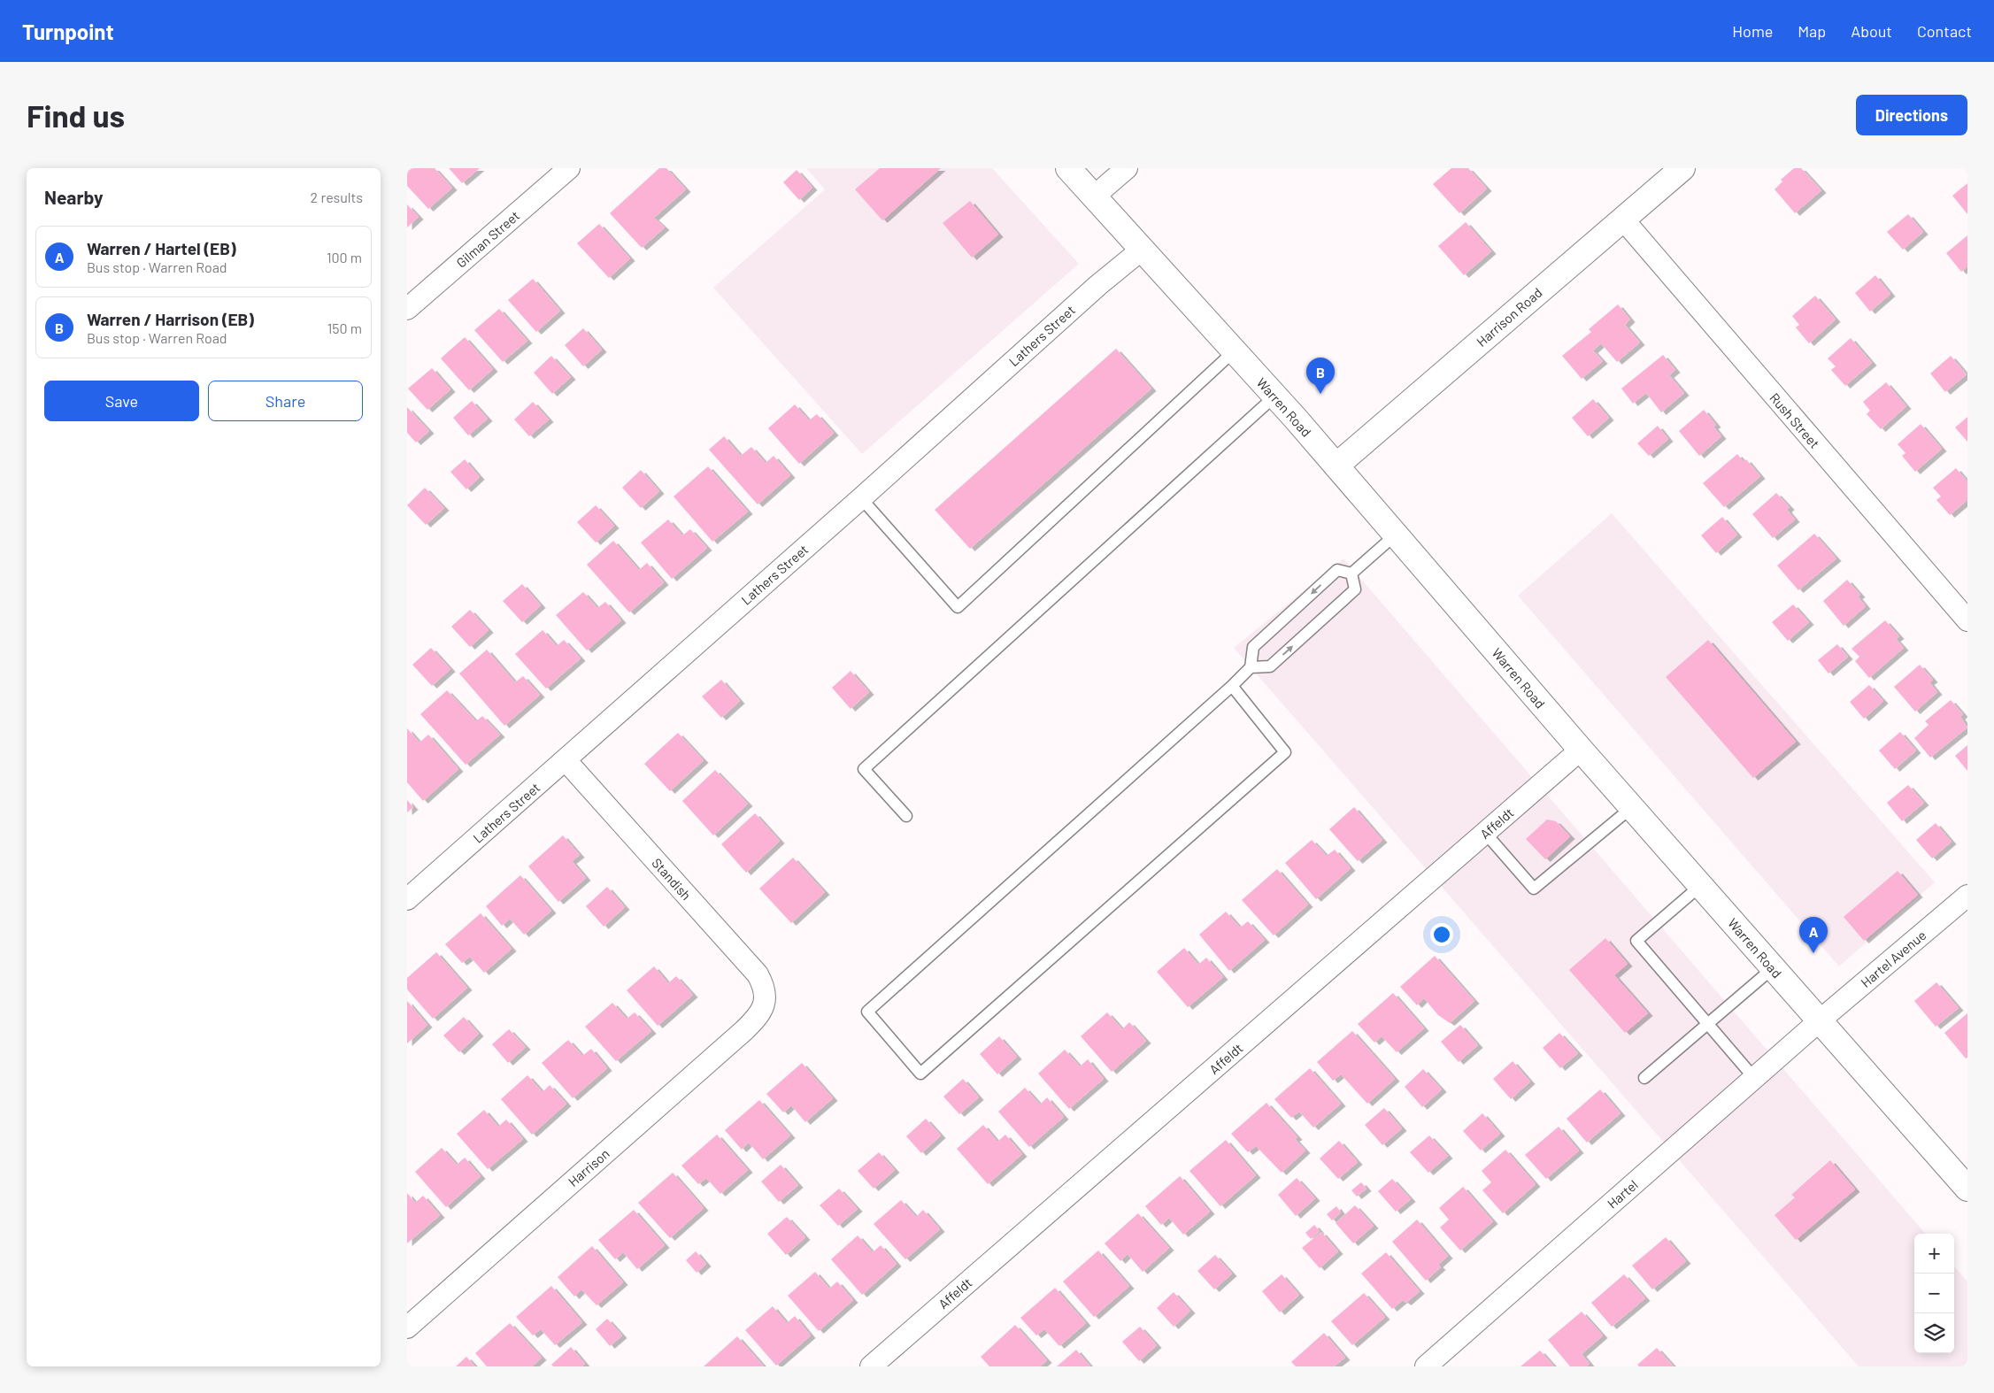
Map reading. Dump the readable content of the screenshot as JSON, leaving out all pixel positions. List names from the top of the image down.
{
  "streets": {
    "main road": ["Harrison Road", "Warren Road"],
    "street": [
      "Gilman Street",
      "Lathers Street",
      "Rush Street",
      "Affeldt",
      "Standish",
      "Hartel Avenue",
      "Harrison",
      "Hartel"
    ]
  },
  "crossings": [
    ["Harrison Road", "Warren Road"],
    ["Harrison Road", "Rush Street"],
    ["Lathers Street", "Warren Road"],
    ["Lathers Street", "Standish"],
    ["Warren Road", "Affeldt"],
    ["Warren Road", "Hartel Avenue"],
    ["Warren Road", "Hartel"],
    ["Standish", "Harrison"],
    ["Hartel Avenue", "Hartel"]
  ],
  "page": {
    "header": "Turnpoint",
    "nav": [
      "Home",
      "Map",
      "About",
      "Contact"
    ],
    "buttons": [
      "Directions",
      ["Save", "Share"]
    ],
    "title": "Find us",
    "heading": ["Nearby", "2 results"],
    "list": [
      {
        "mark": "A",
        "name": "Warren / Hartel (EB)",
        "note": "Bus stop · Warren Road",
        "value": "100 m"
      },
      {
        "mark": "B",
        "name": "Warren / Harrison (EB)",
        "note": "Bus stop · Warren Road",
        "value": "150 m"
      }
    ],
    "pins": ["B", "A"],
    "map_buttons": ["+", "−"]
  }
}
